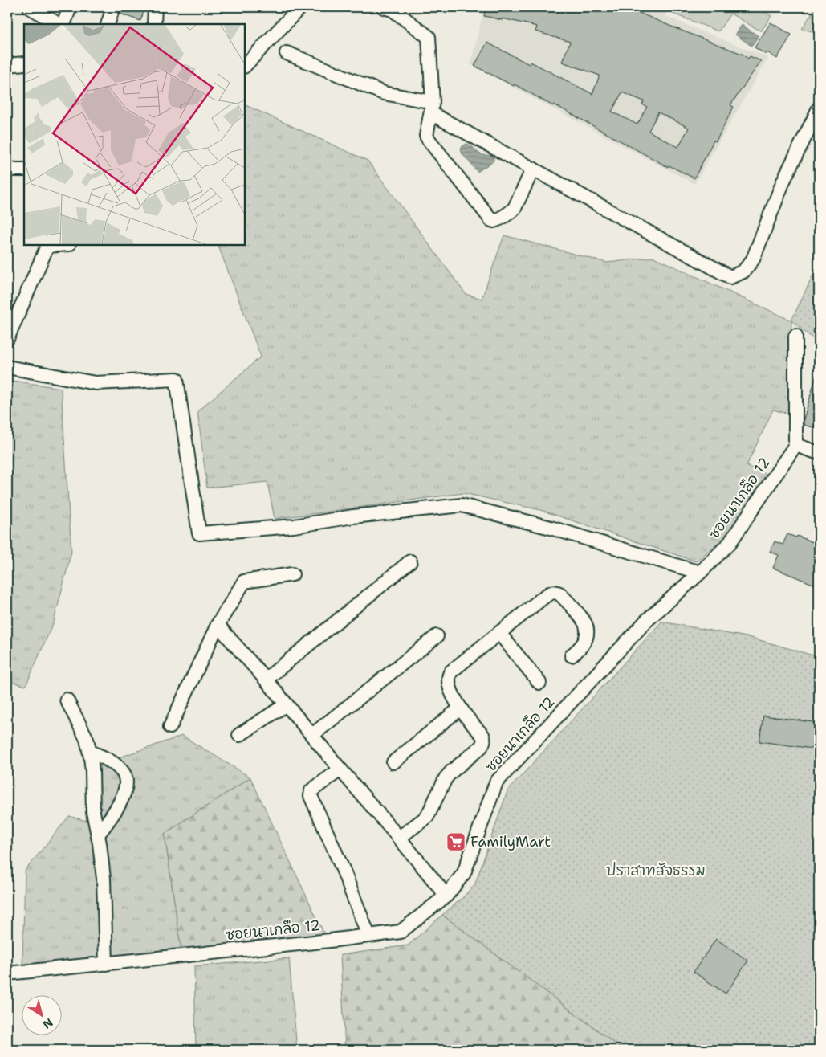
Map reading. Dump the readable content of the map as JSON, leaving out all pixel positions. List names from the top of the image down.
{
  "streets": {
    "street": ["ซอยนาเกลือ 12"]
  },
  "parks": ["ปราสาทสัจธรรม"],
  "places": {
    "supermarket": ["FamilyMart"]
  },
  "north": "bottom right"
}
